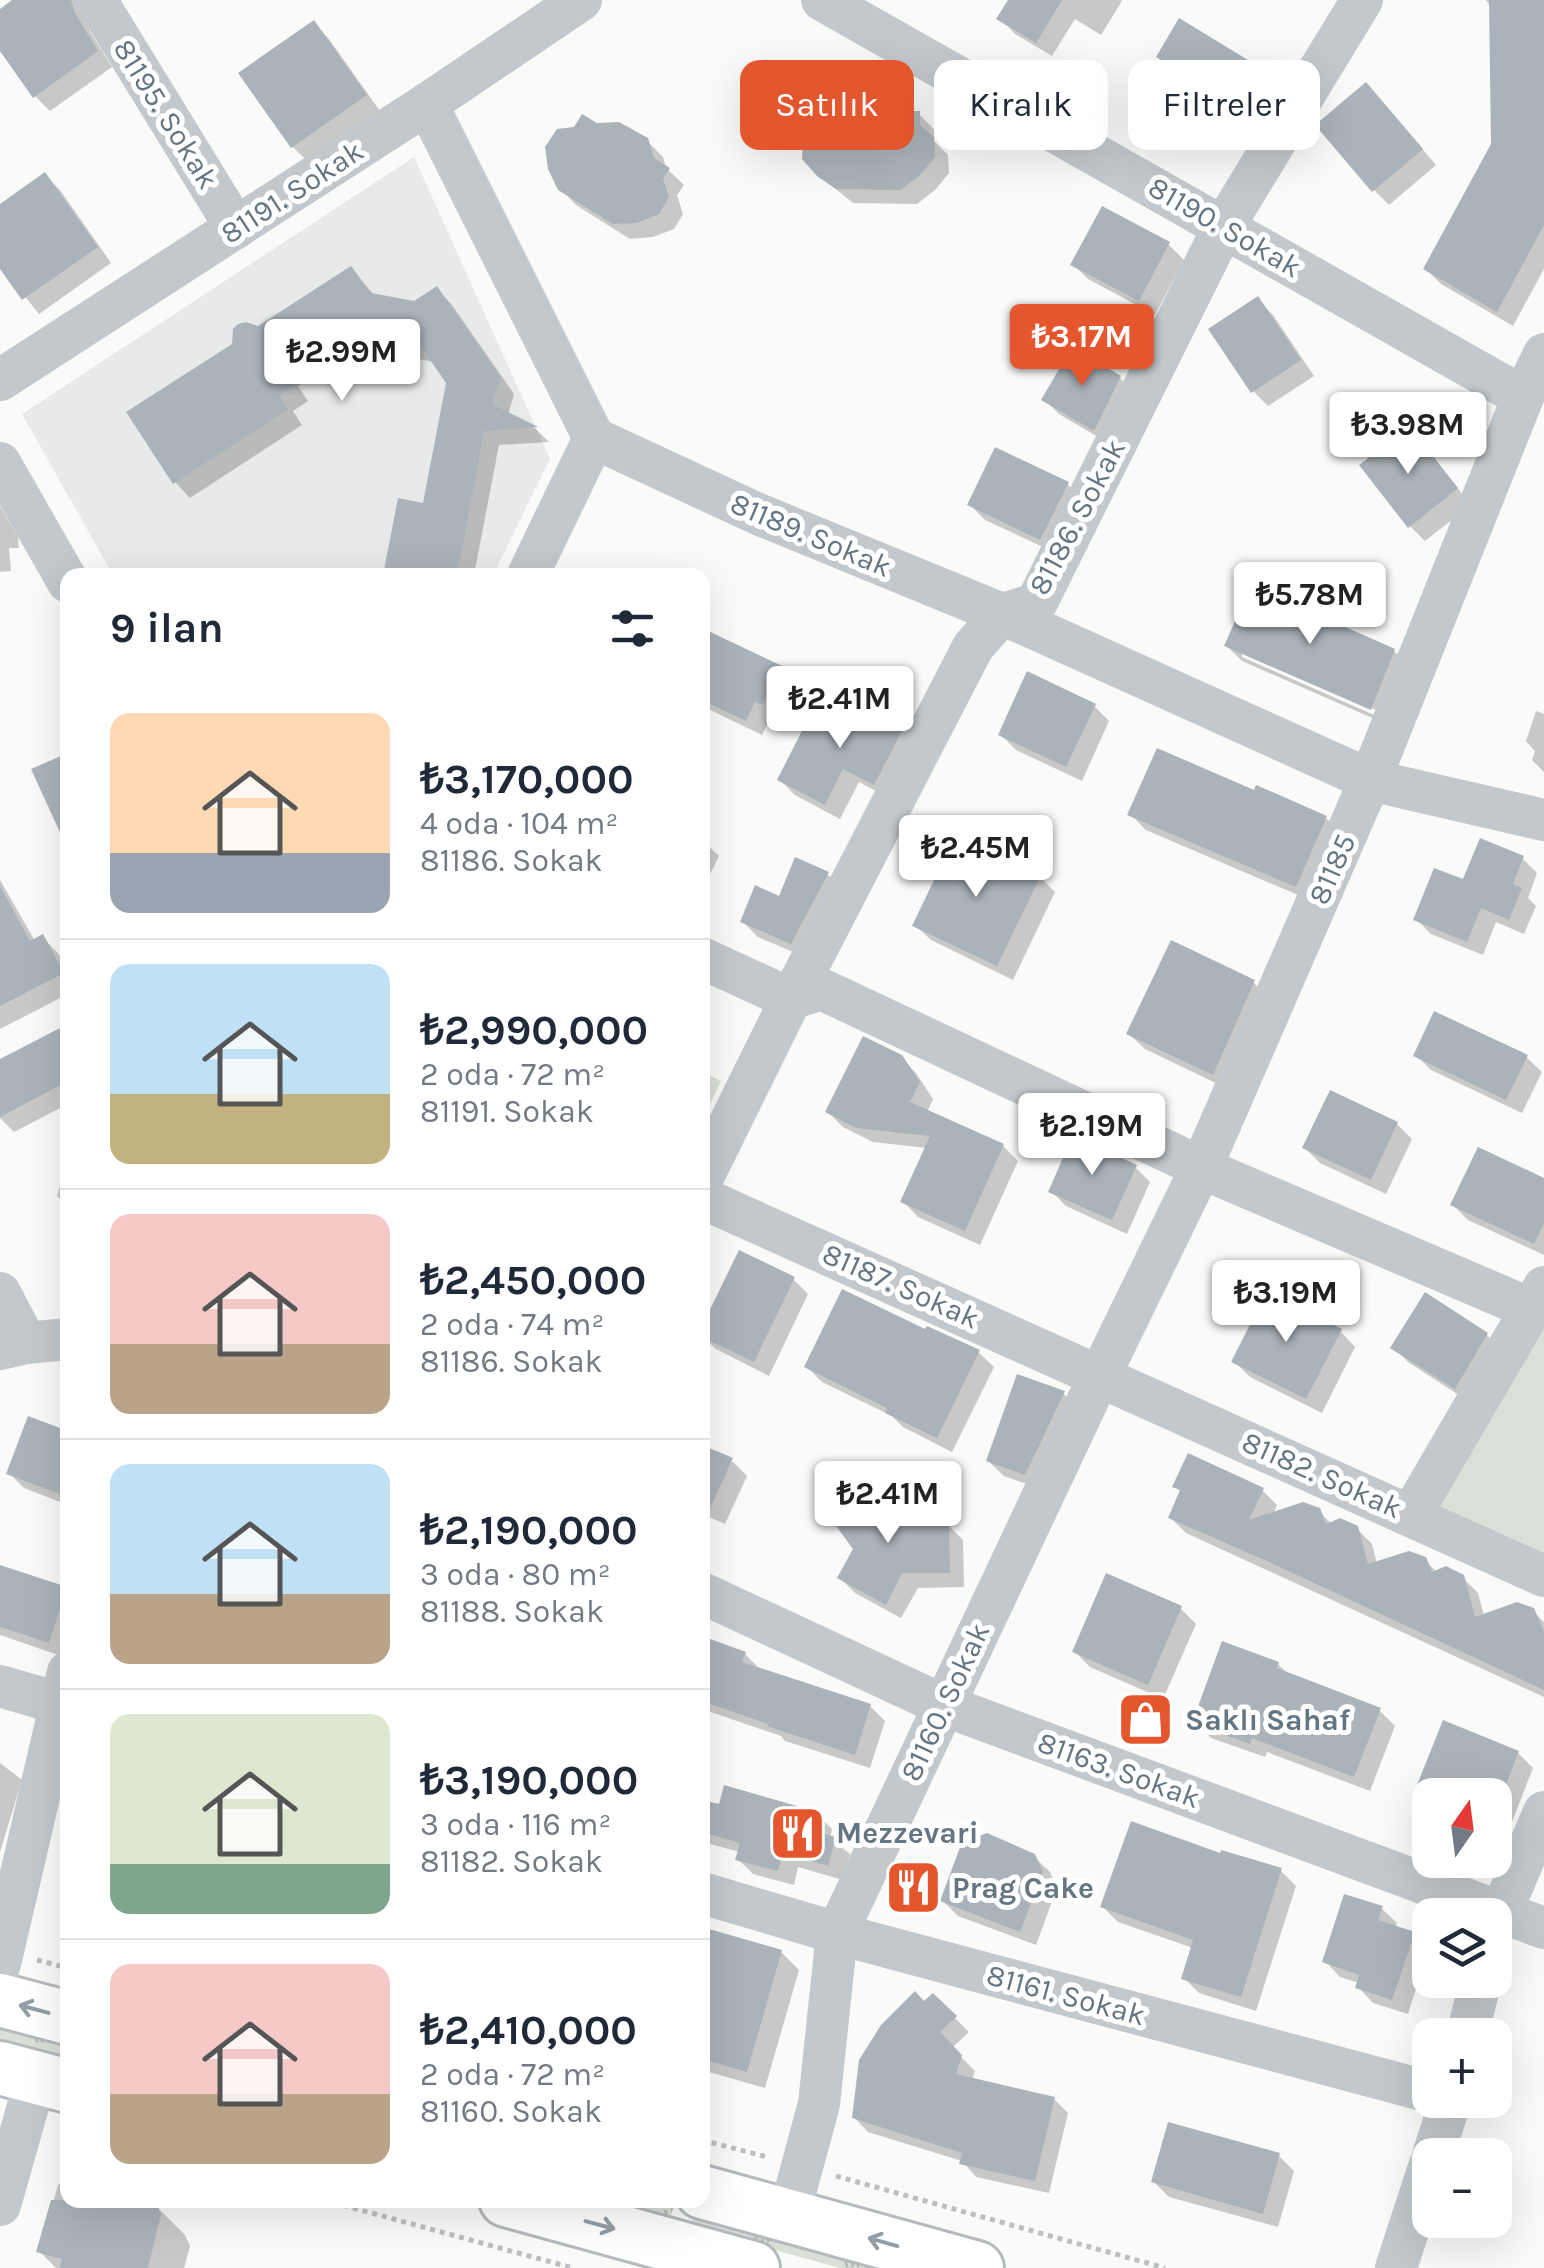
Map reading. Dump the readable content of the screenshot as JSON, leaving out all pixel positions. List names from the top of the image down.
{
  "streets": {
    "street": [
      "81195. Sokak",
      "81191. Sokak",
      "81190. Sokak",
      "81186. Sokak",
      "81189. Sokak",
      "81185",
      "81187. Sokak",
      "81182. Sokak",
      "81160. Sokak",
      "81163. Sokak",
      "81161. Sokak"
    ]
  },
  "crossings": [
    ["81195. Sokak", "81191. Sokak"],
    ["81190. Sokak", "81186. Sokak"],
    ["81190. Sokak", "81185"],
    ["81186. Sokak", "81189. Sokak"],
    ["81189. Sokak", "81185"],
    ["81185", "81187. Sokak"],
    ["81185", "81182. Sokak"],
    ["81185", "81160. Sokak"],
    ["81187. Sokak", "81182. Sokak"],
    ["81187. Sokak", "81160. Sokak"],
    ["81182. Sokak", "81160. Sokak"],
    ["81160. Sokak", "81163. Sokak"],
    ["81160. Sokak", "81161. Sokak"]
  ],
  "places": {
    "shop": ["Saklı Sahaf"],
    "restaurant": ["Mezzevari", "Prag Cake"]
  },
  "north": "top",
  "page": {
    "chip": ["Satılık", "Kiralık", "Filtreler"],
    "price": [
      "₺3.17M",
      "₺2.99M",
      "₺3.98M",
      "₺5.78M",
      "₺2.41M",
      "₺2.45M",
      "₺2.19M",
      "₺3.19M",
      "₺2.41M"
    ],
    "heading": "9 ilan",
    "list": [
      {
        "name": "₺3,170,000",
        "note": "4 oda · 104 m² · 81186. Sokak"
      },
      {
        "name": "₺2,990,000",
        "note": "2 oda · 72 m² · 81191. Sokak"
      },
      {
        "name": "₺2,450,000",
        "note": "2 oda · 74 m² · 81186. Sokak"
      },
      {
        "name": "₺2,190,000",
        "note": "3 oda · 80 m² · 81188. Sokak"
      },
      {
        "name": "₺3,190,000",
        "note": "3 oda · 116 m² · 81182. Sokak"
      },
      {
        "name": "₺2,410,000",
        "note": "2 oda · 72 m² · 81160. Sokak"
      }
    ],
    "map_buttons": ["+", "−"]
  }
}
